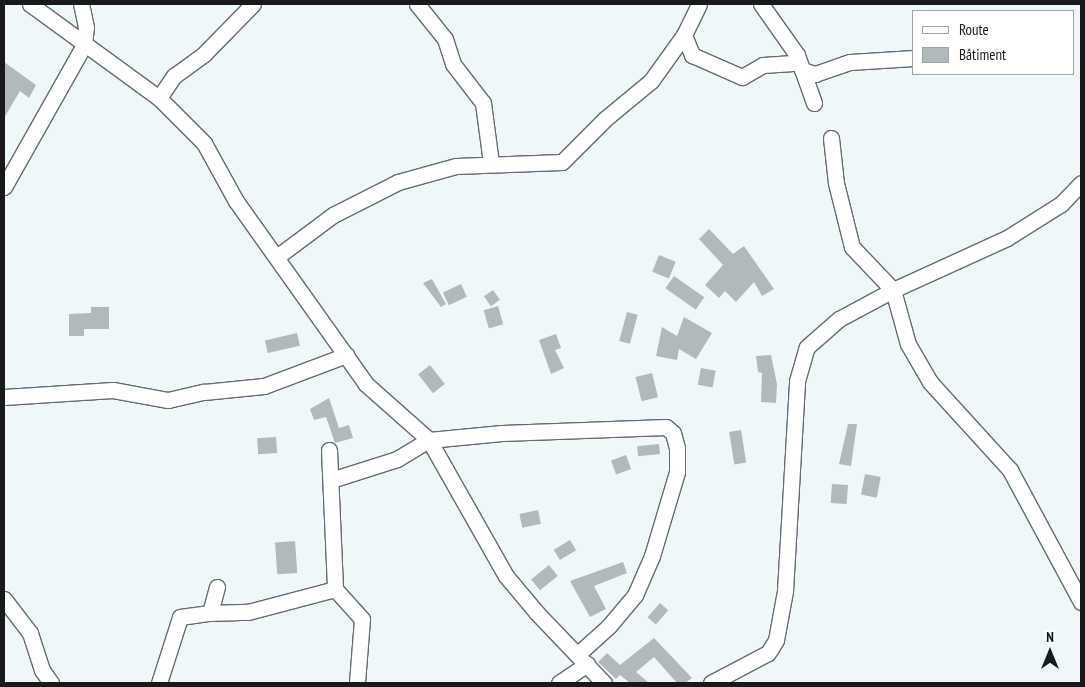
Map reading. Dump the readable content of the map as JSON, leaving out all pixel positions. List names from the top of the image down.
{
  "legend": ["Route", "Bâtiment"],
  "north": "top"
}
